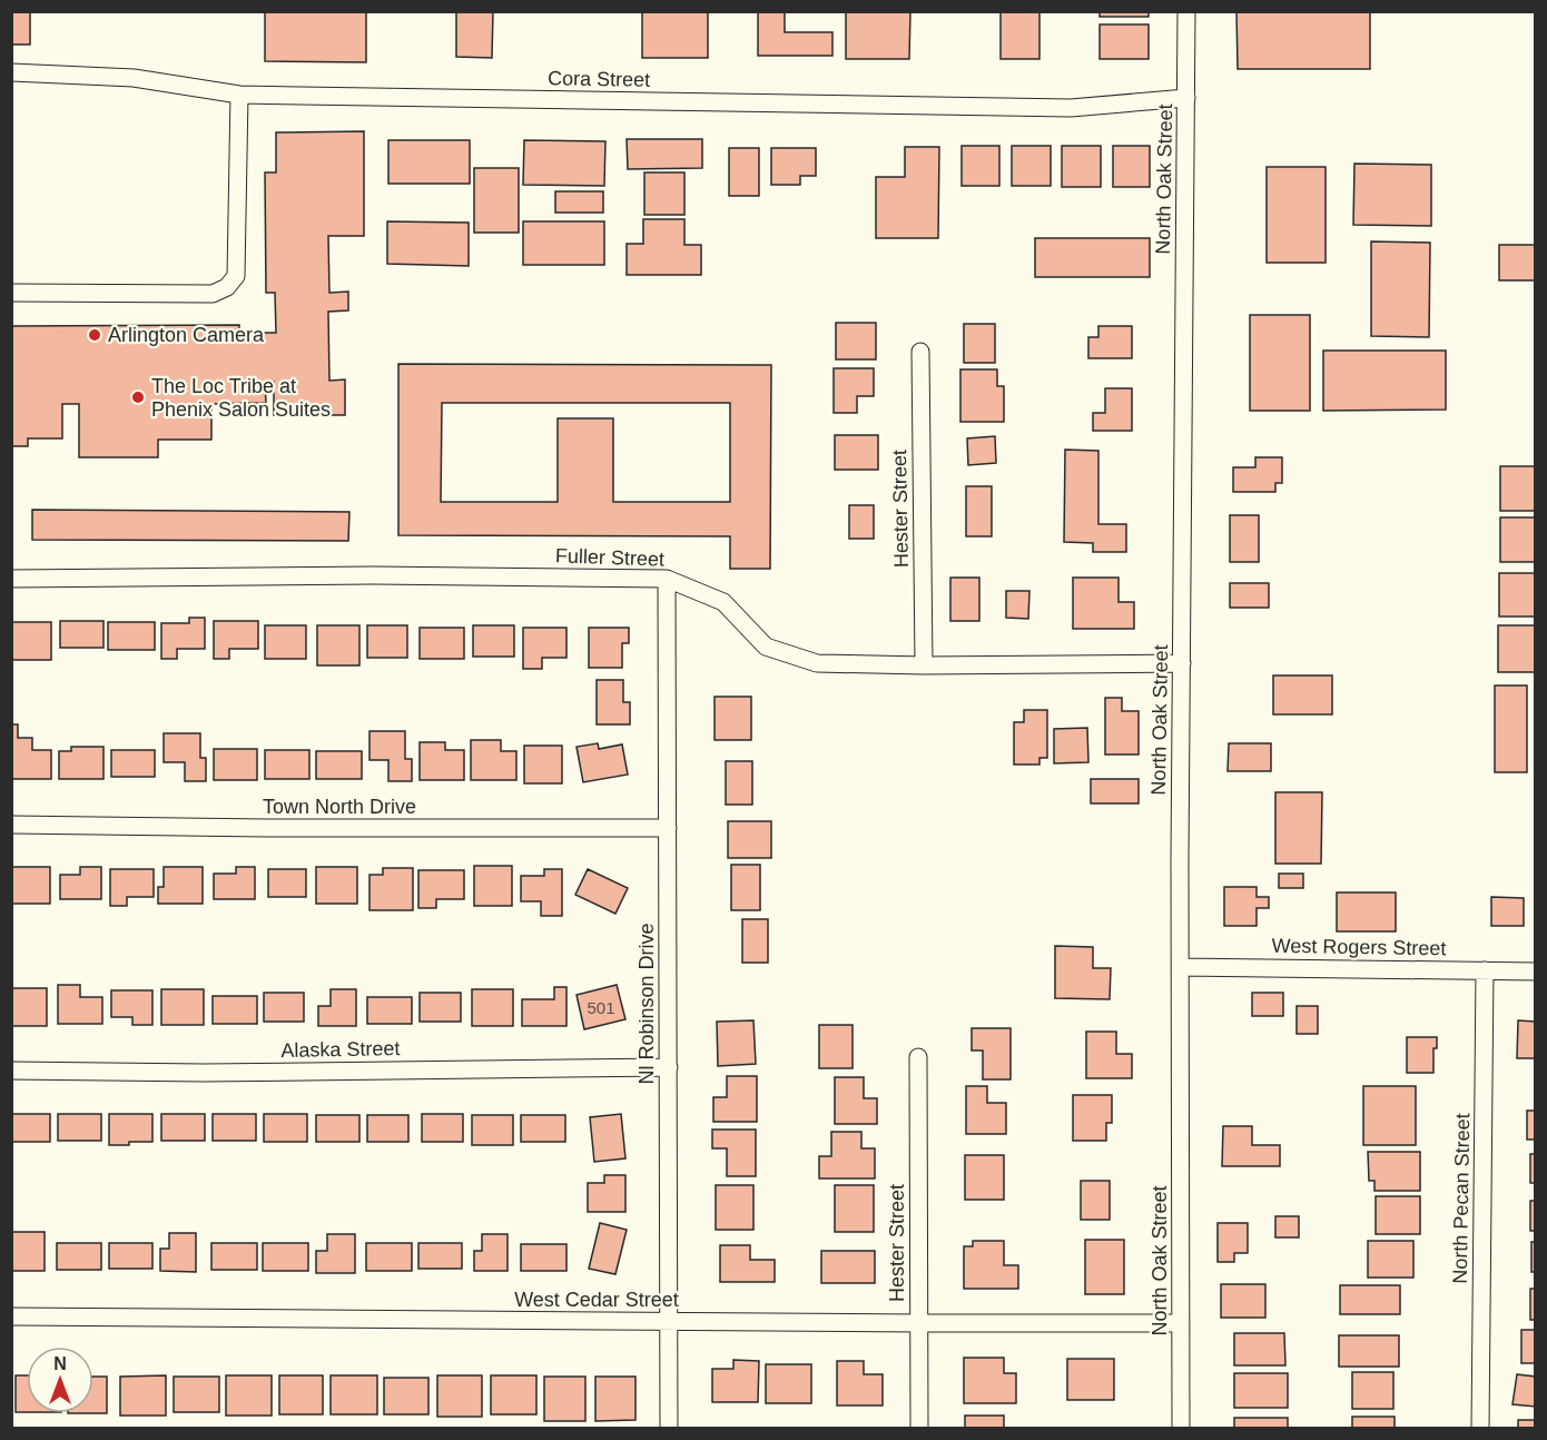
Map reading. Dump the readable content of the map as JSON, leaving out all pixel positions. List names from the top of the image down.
{
  "streets": {
    "street": [
      "Cora Street",
      "North Oak Street",
      "Hester Street",
      "Fuller Street",
      "Town North Drive",
      "West Rogers Street",
      "Nl Robinson Drive",
      "Alaska Street",
      "North Pecan Street",
      "West Cedar Street"
    ]
  },
  "crossings": [
    ["Cora Street", "North Oak Street"],
    ["North Oak Street", "Fuller Street"],
    ["North Oak Street", "West Rogers Street"],
    ["North Oak Street", "West Cedar Street"],
    ["Hester Street", "Fuller Street"],
    ["Hester Street", "West Cedar Street"],
    ["Fuller Street", "Nl Robinson Drive"],
    ["Town North Drive", "Nl Robinson Drive"],
    ["West Rogers Street", "North Pecan Street"],
    ["Nl Robinson Drive", "Alaska Street"],
    ["Nl Robinson Drive", "West Cedar Street"]
  ],
  "places": ["Arlington Camera", "The Loc Tribe at Phenix Salon Suites"],
  "house_numbers": ["501"],
  "north": "top"
}
